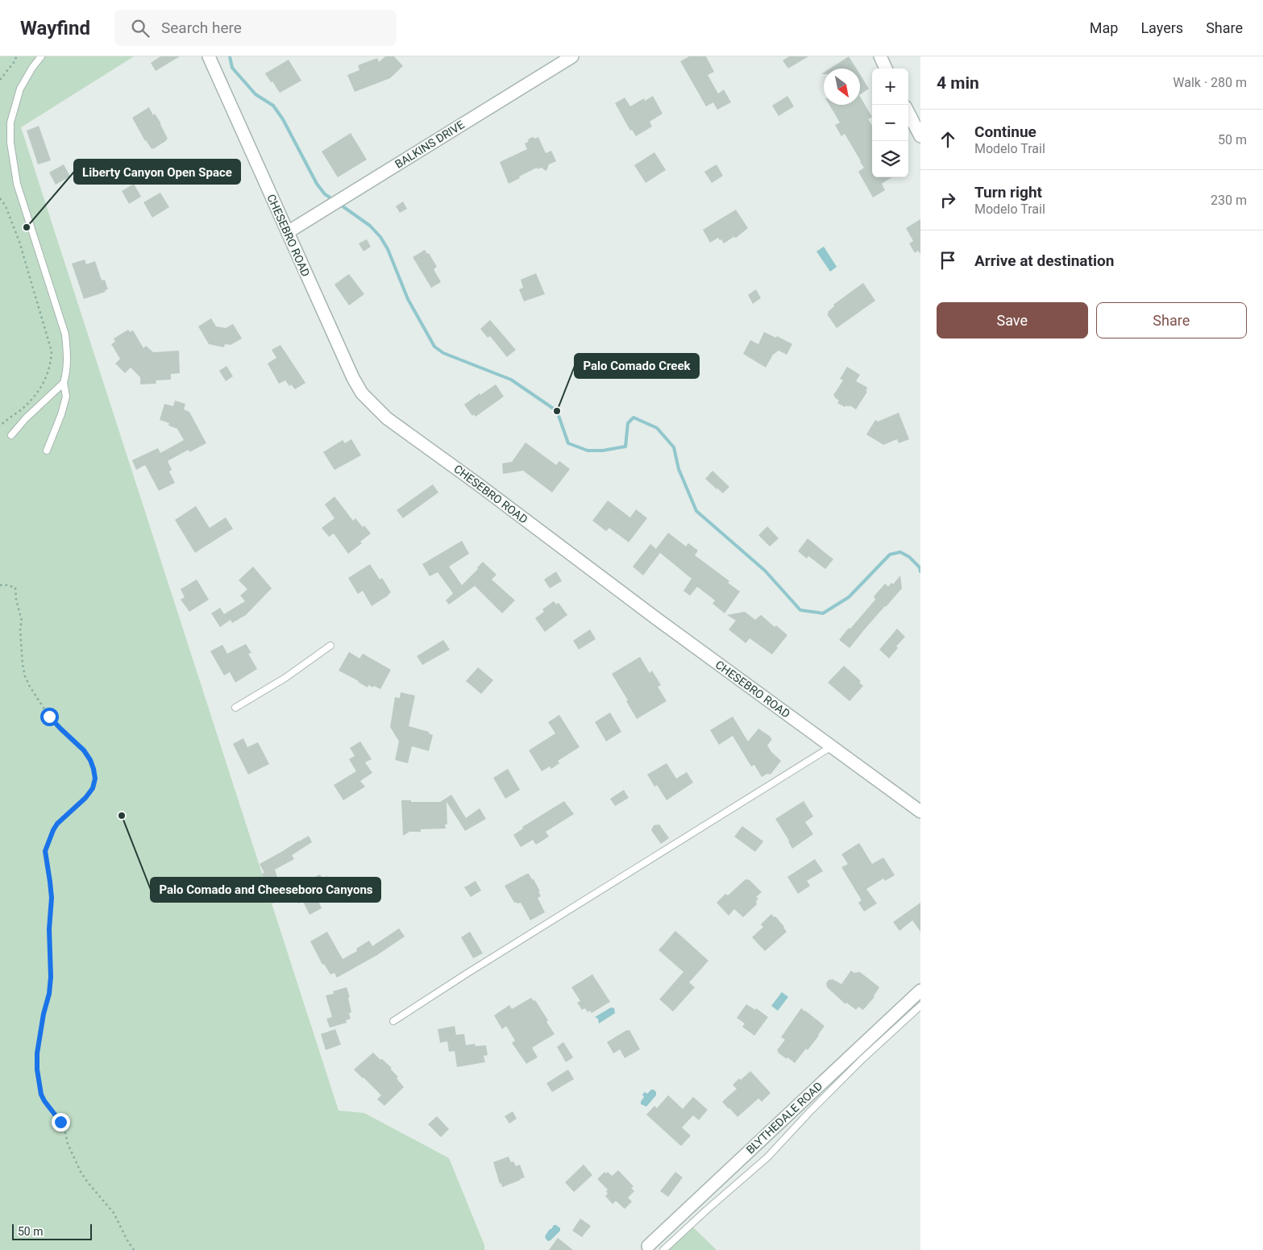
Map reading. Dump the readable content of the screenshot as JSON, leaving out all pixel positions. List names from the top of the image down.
{
  "streets": {
    "street": ["BALKINS DRIVE", "CHESEBRO ROAD", "BLYTHEDALE ROAD"]
  },
  "crossings": [
    ["BALKINS DRIVE", "CHESEBRO ROAD"]
  ],
  "places": ["Liberty Canyon Open Space", "Palo Comado Creek", "Palo Comado and Cheeseboro Canyons"],
  "scale_bar": "50 m",
  "north": "bottom right",
  "page": {
    "header": "Wayfind",
    "search": "Search here",
    "nav": ["Map", "Layers", "Share"],
    "heading": ["4 min", "Walk · 280 m"],
    "map_buttons": ["+", "−"],
    "list": [
      ["Continue", "Modelo Trail", "50 m"],
      ["Turn right", "Modelo Trail", "230 m"],
      "Arrive at destination"
    ],
    "buttons": ["Save", "Share"],
    "scale": "50 m"
  }
}
